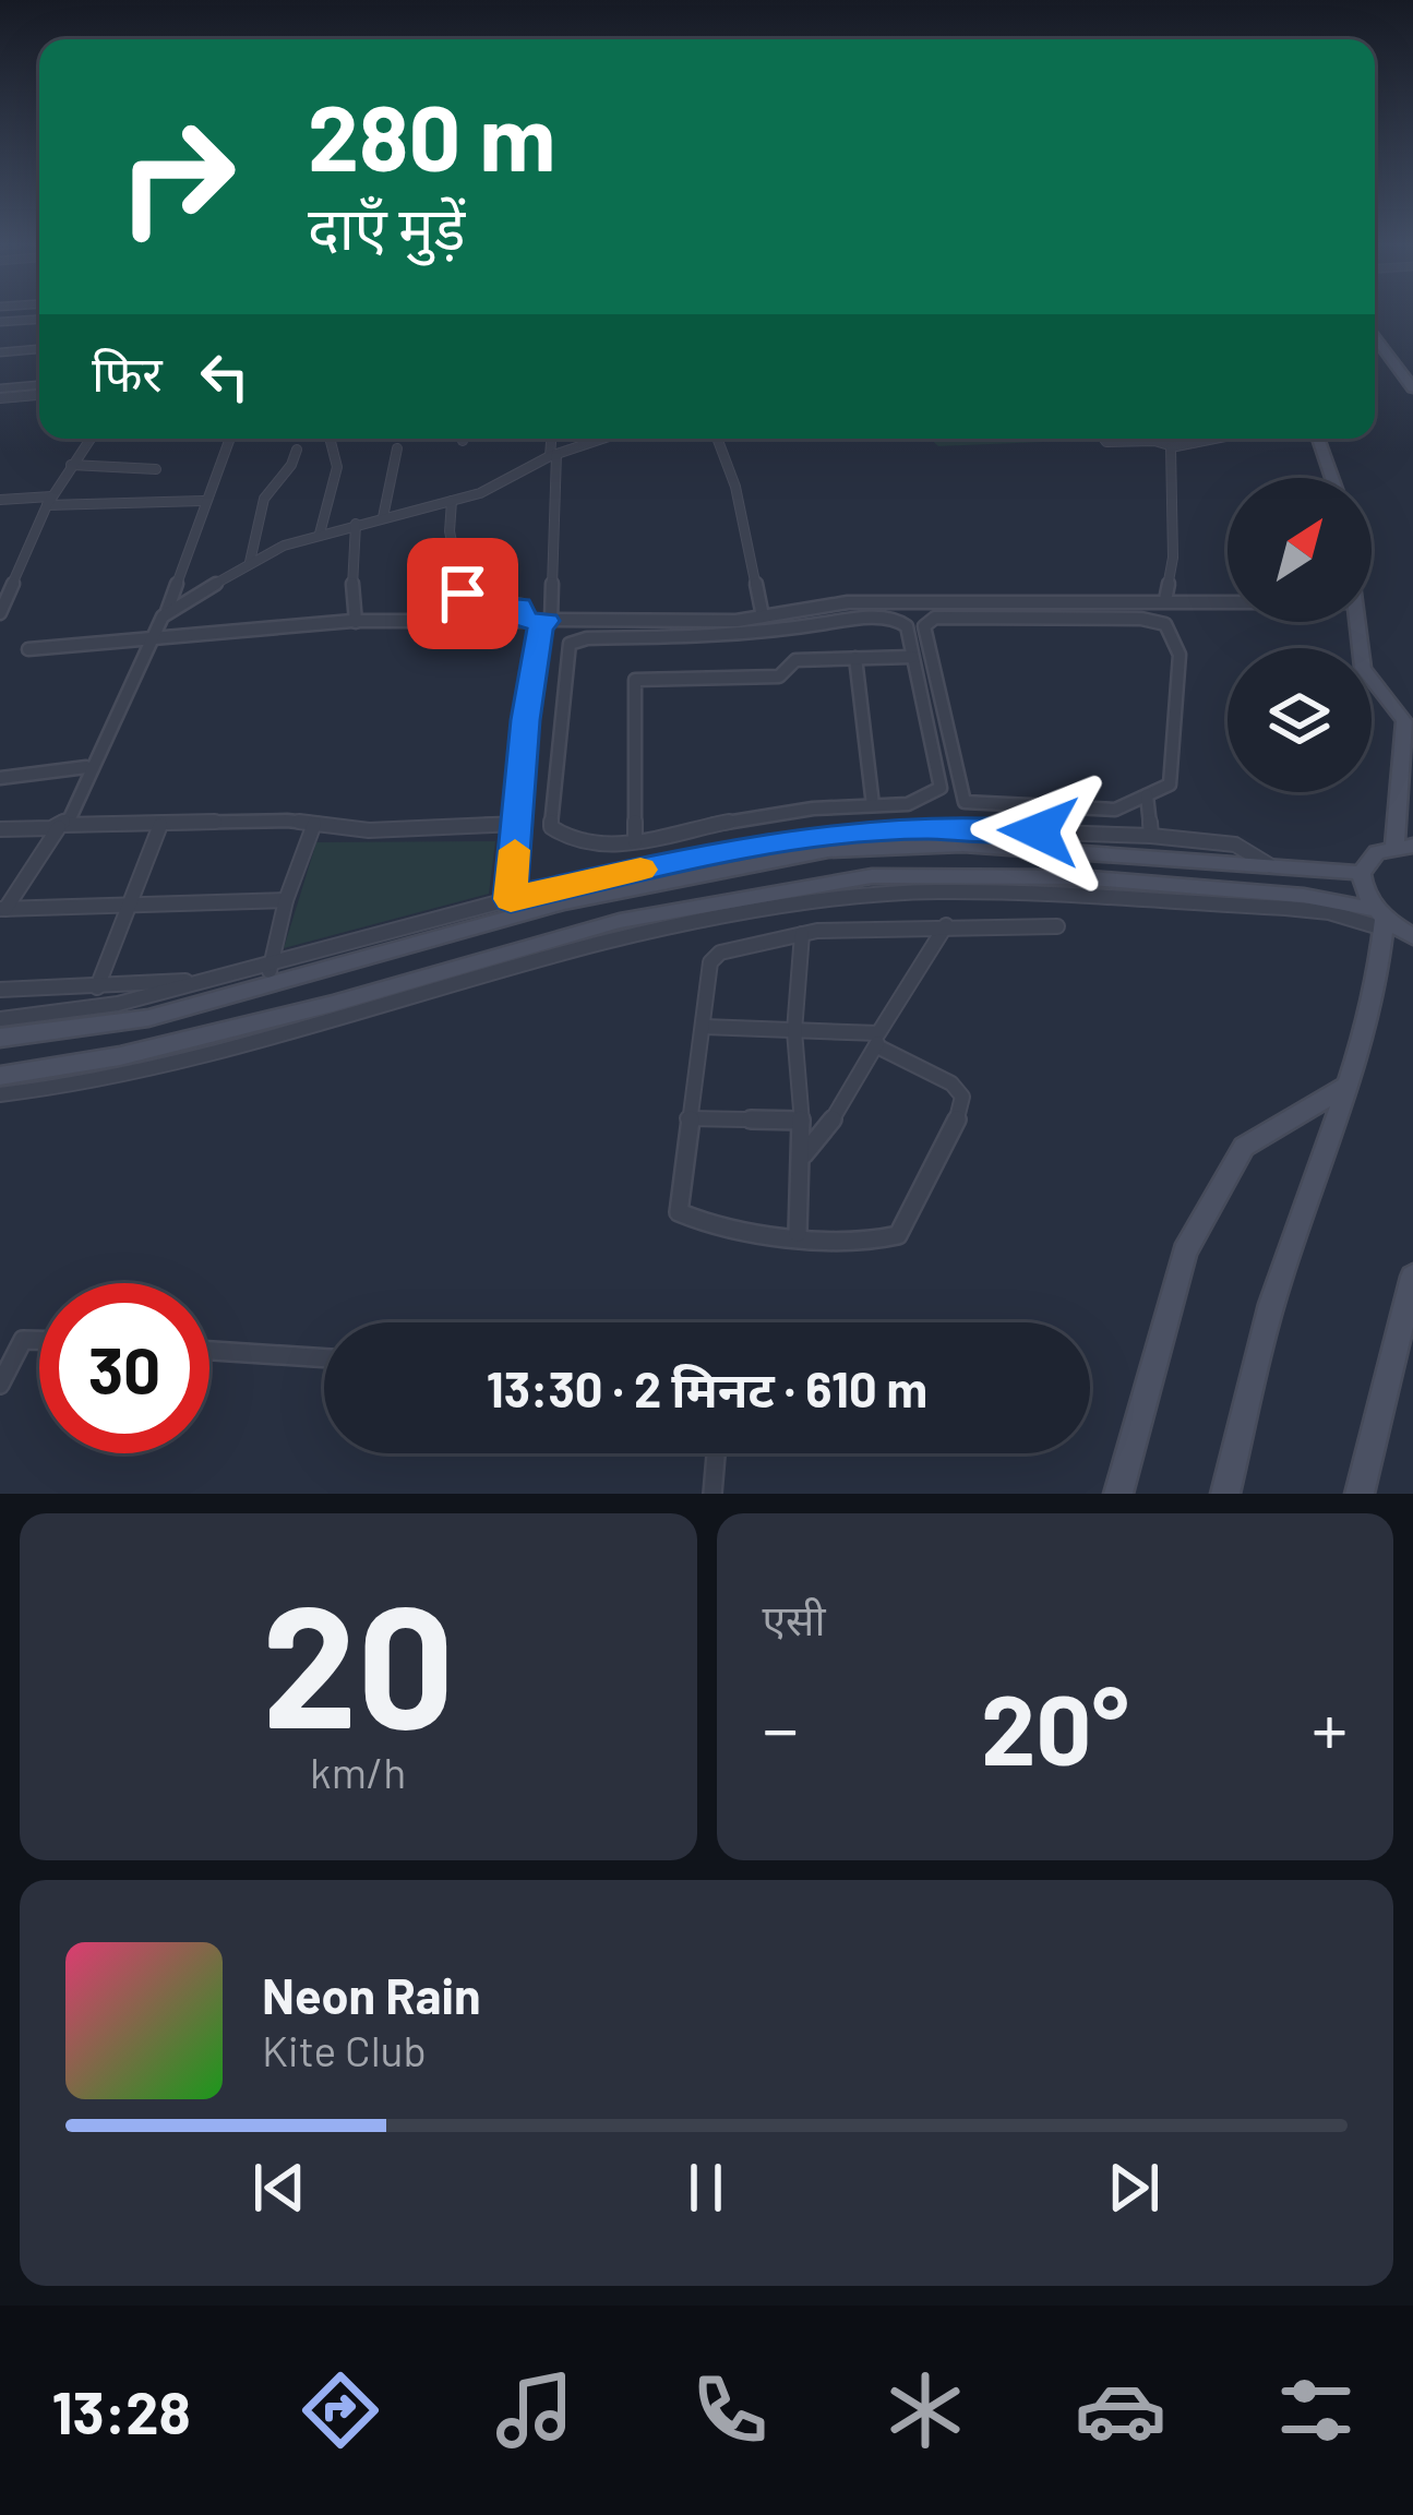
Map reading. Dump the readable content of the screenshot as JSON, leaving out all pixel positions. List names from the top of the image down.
{
  "north": "top right",
  "page": {
    "turn": ["280 m", "दाएँ मुड़ें"],
    "then": "फिर",
    "limit": "30",
    "trip": "13:30 · 2 मिनट · 610 m",
    "tile": [
      ["20", "km/h"],
      "एसी"
    ],
    "heat": ["−", "20°", "+"],
    "song": ["Neon Rain", "Kite Club"],
    "tabs": "13:28"
  }
}
